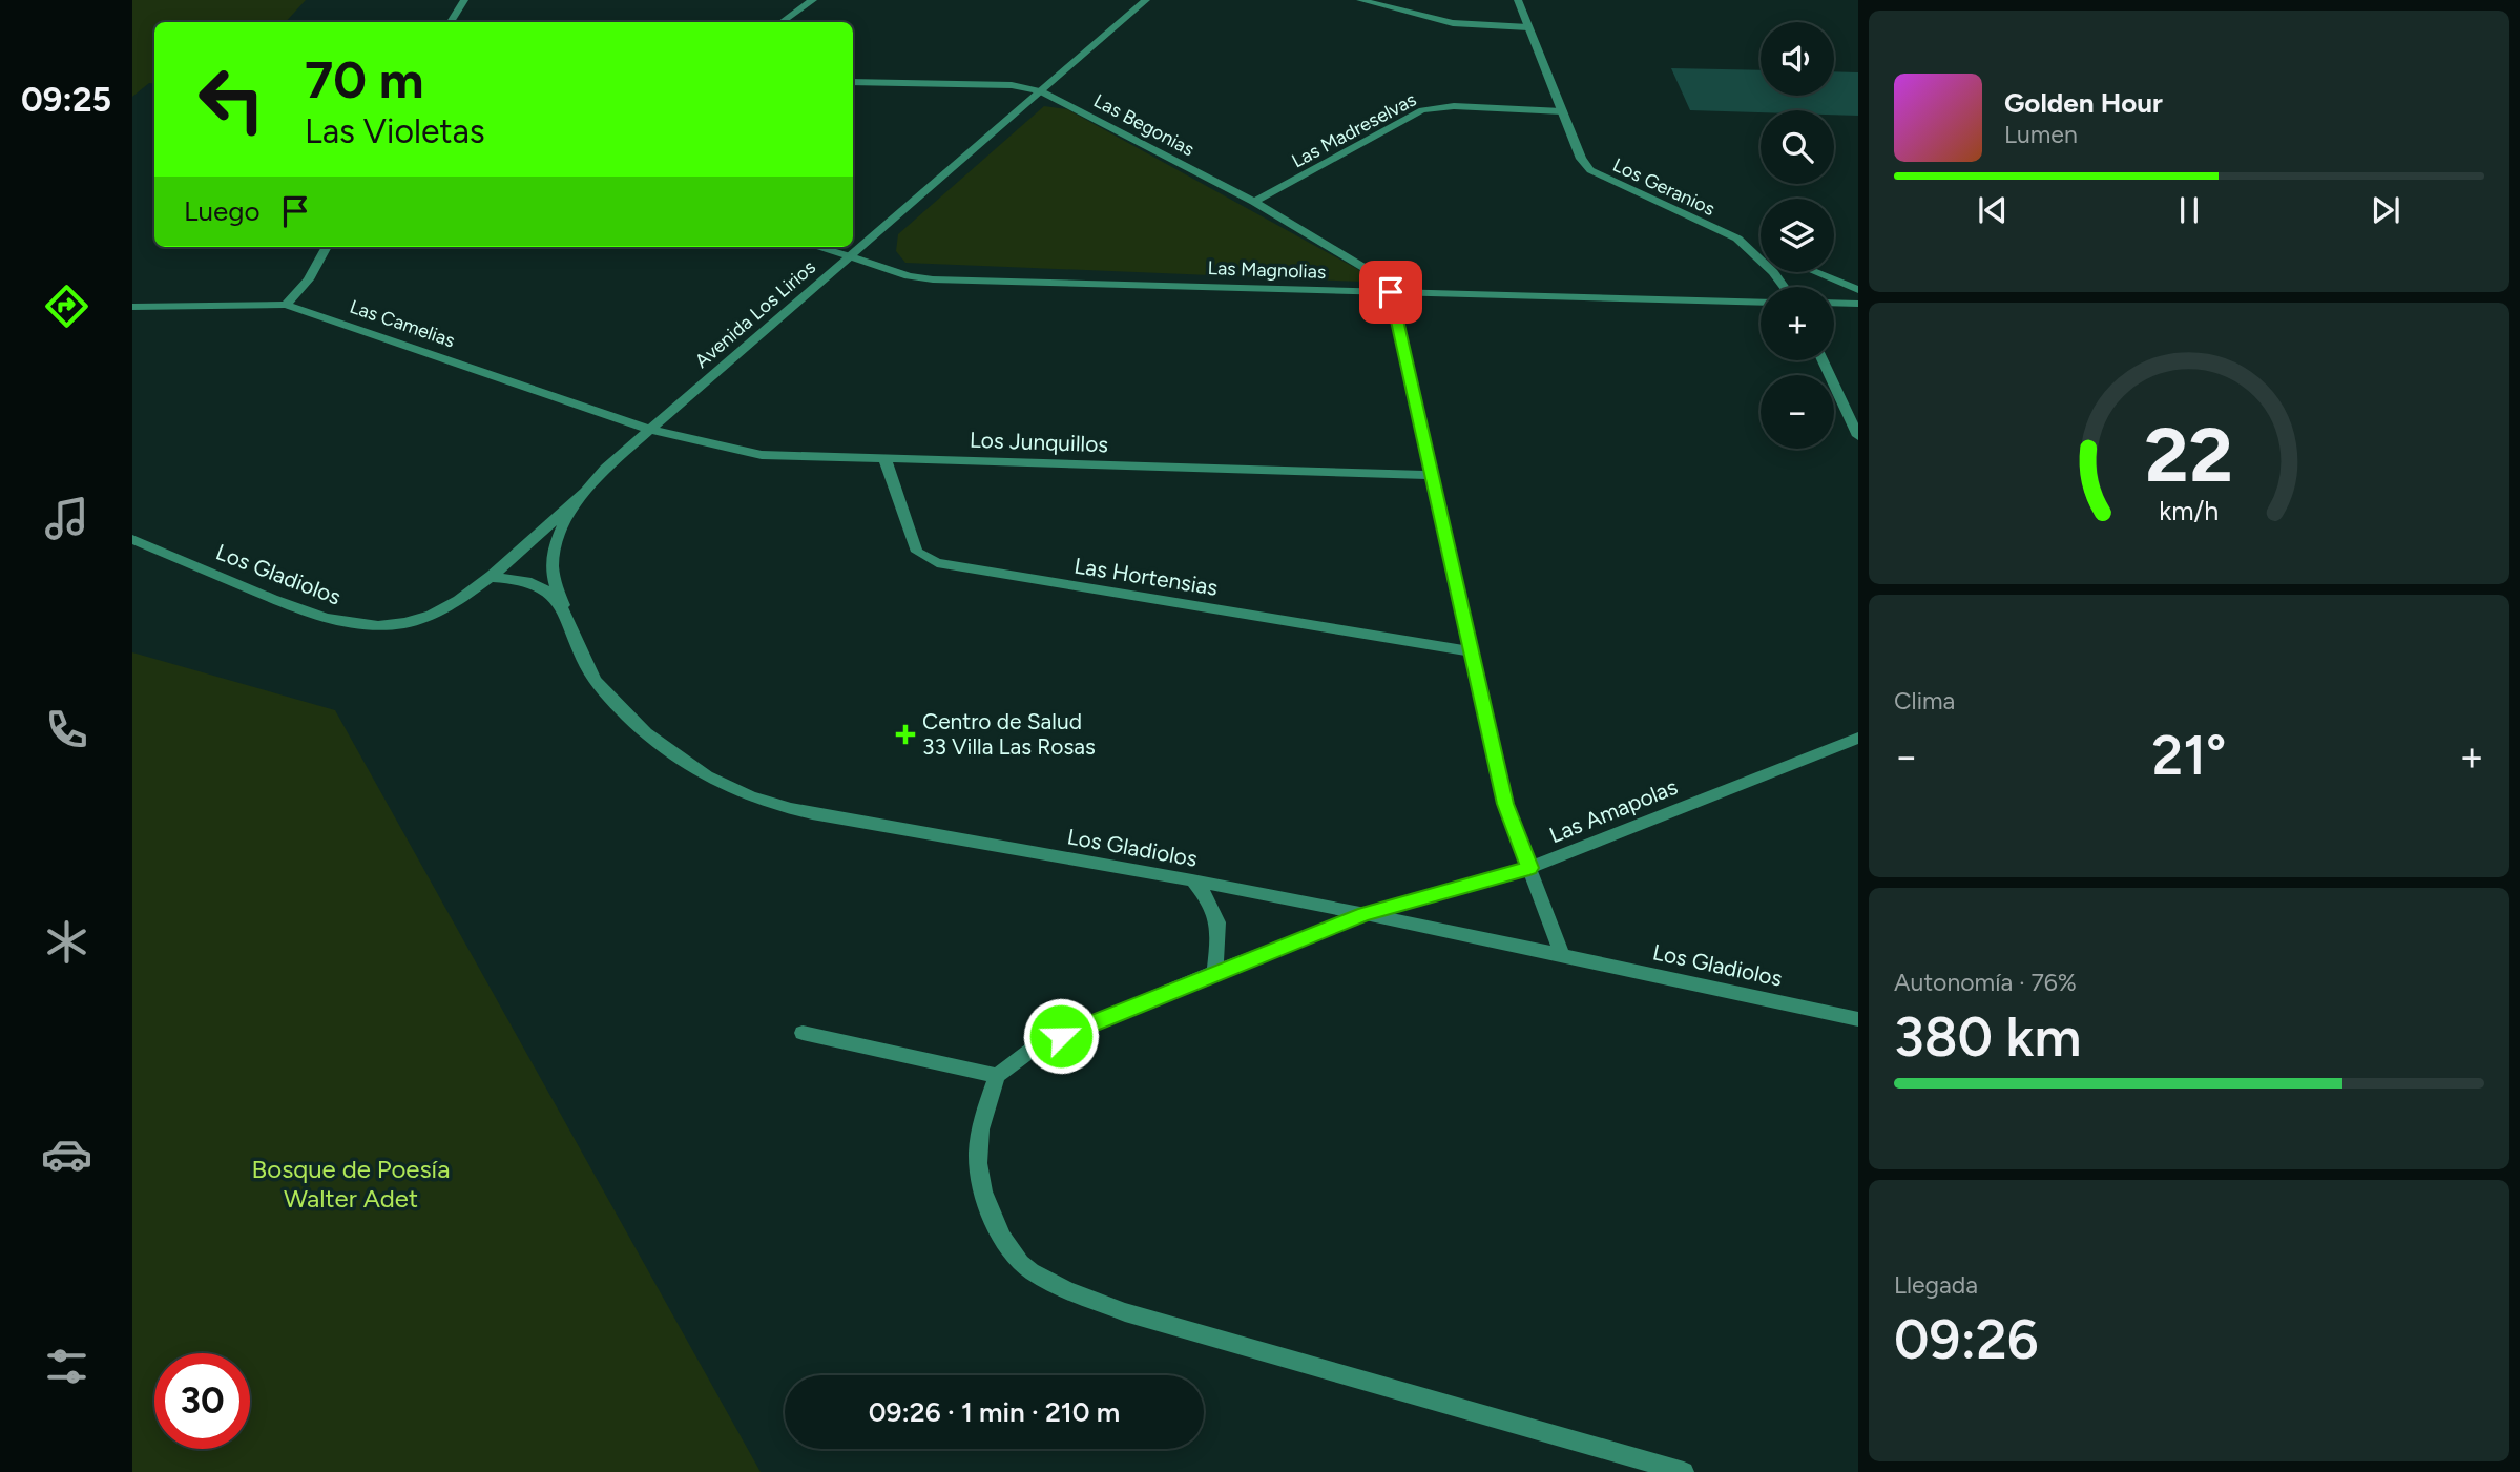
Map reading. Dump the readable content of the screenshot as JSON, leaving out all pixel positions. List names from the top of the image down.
{
  "streets": {
    "street": [
      "Las Begonias",
      "Las Madreselvas",
      "Los Geranios",
      "Las Magnolias",
      "Avenida Los Lirios",
      "Las Camelias",
      "Los Junquillos",
      "Los Gladiolos",
      "Las Hortensias",
      "Las Amapolas"
    ]
  },
  "crossings": [
    ["Las Begonias", "Las Madreselvas"],
    ["Las Begonias", "Las Magnolias"],
    ["Las Begonias", "Avenida Los Lirios"],
    ["Las Madreselvas", "Los Geranios"],
    ["Las Magnolias", "Avenida Los Lirios"],
    ["Avenida Los Lirios", "Las Camelias"],
    ["Avenida Los Lirios", "Los Junquillos"],
    ["Avenida Los Lirios", "Los Gladiolos"],
    ["Las Camelias", "Los Junquillos"],
    ["Los Junquillos", "Las Hortensias"],
    ["Los Gladiolos", "Las Amapolas"]
  ],
  "parks": ["Bosque de Poesía Walter Adet"],
  "places": {
    "health": ["Centro de Salud 33 Villa Las Rosas"]
  },
  "page": {
    "tabs": "09:25",
    "map_buttons": ["+", "−"],
    "turn": ["70 m", "Las Violetas"],
    "song": ["Golden Hour", "Lumen"],
    "then": "Luego",
    "tile": [
      "Clima",
      ["Autonomía · 76%", "380 km"],
      ["Llegada", "09:26"]
    ],
    "heat": ["−", "21°", "+"],
    "limit": "30",
    "trip": "09:26 · 1 min · 210 m",
    "gauge": ["22", "km/h"]
  }
}
